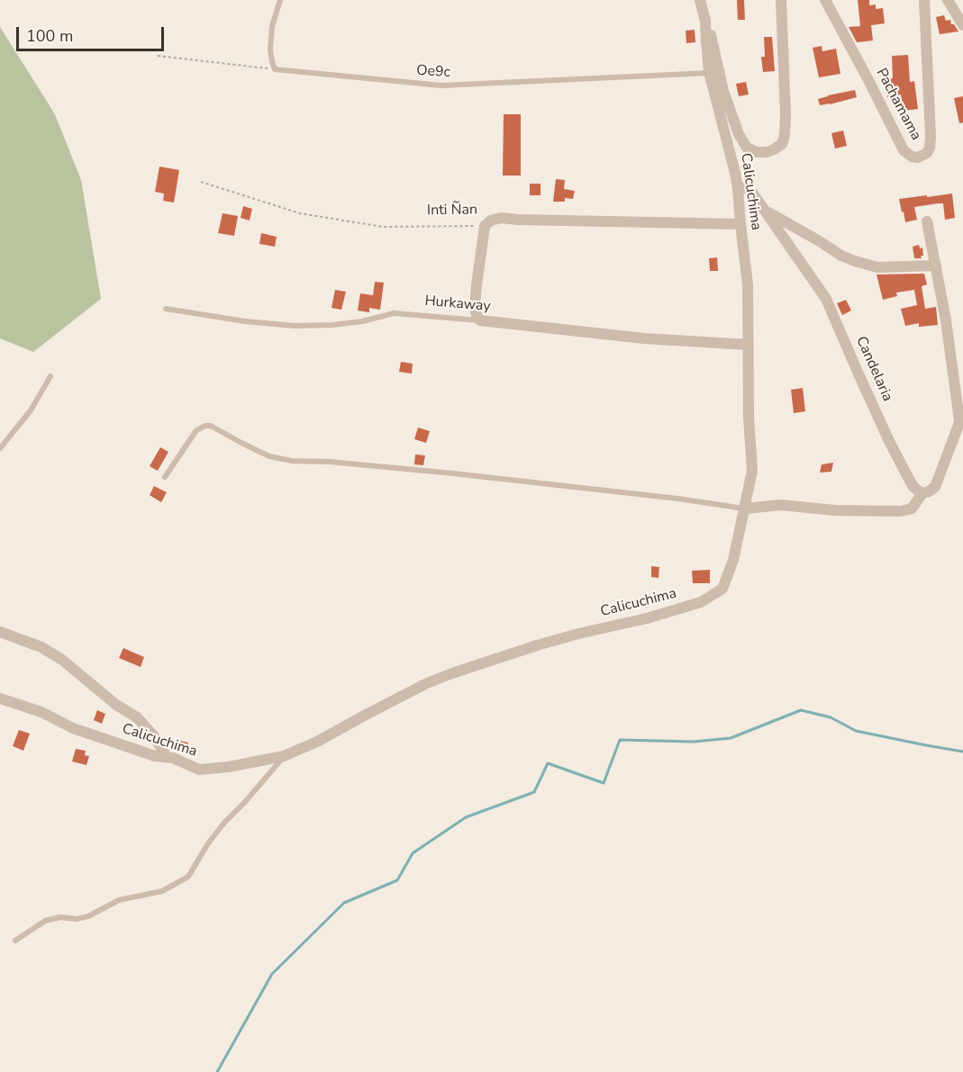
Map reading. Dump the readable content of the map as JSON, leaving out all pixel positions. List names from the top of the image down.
{
  "streets": {
    "street": [
      "Pachamama",
      "Calicuchima",
      "Inti Ñan",
      "Hurkaway",
      "Candelaria"
    ],
    "lane": ["Oe9c"]
  },
  "crossings": [
    ["Oe9c", "Calicuchima"],
    ["Calicuchima", "Inti Ñan"],
    ["Calicuchima", "Hurkaway"],
    ["Calicuchima", "Candelaria"]
  ],
  "scale_bar": "100 m"
}
